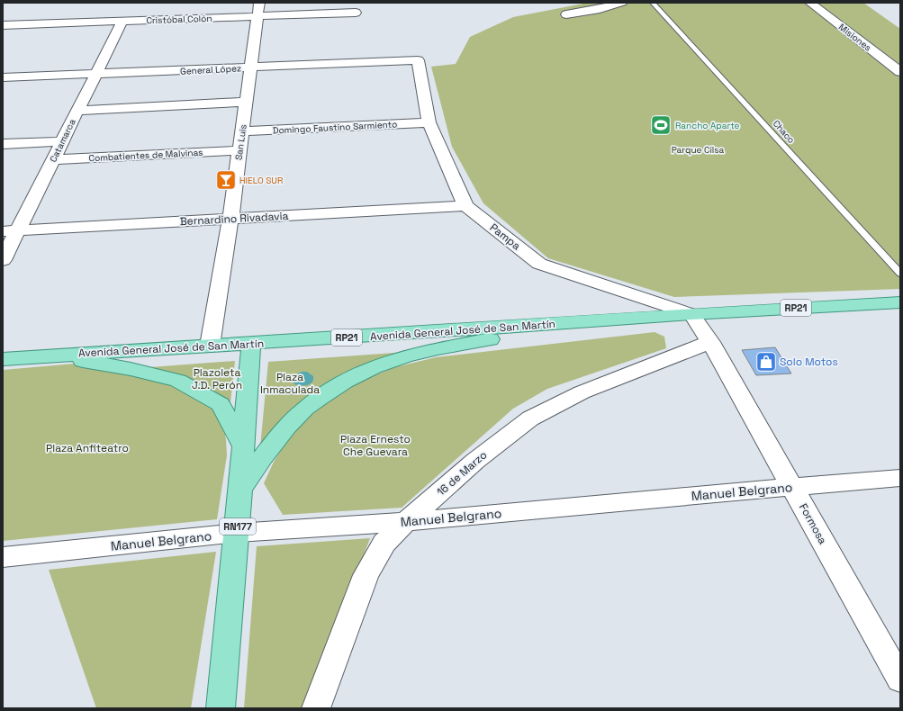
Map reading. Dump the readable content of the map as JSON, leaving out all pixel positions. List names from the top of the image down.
{
  "streets": {
    "main road": ["RP21", "Avenida General José de San Martín", "RN177"],
    "street": [
      "Cristóbal Colón",
      "Misiones",
      "General López",
      "Domingo Faustino Sarmiento",
      "Catamarca",
      "San Luis",
      "Combatientes de Malvinas",
      "Bernardino Rivadavia",
      "Pampa",
      "16 de Marzo",
      "Manuel Belgrano",
      "Formosa"
    ],
    "lane": ["Chaco"]
  },
  "crossings": [
    ["Cristóbal Colón", "Catamarca"],
    ["Cristóbal Colón", "San Luis"],
    ["General López", "Catamarca"],
    ["General López", "San Luis"],
    ["General López", "Pampa"],
    ["Domingo Faustino Sarmiento", "San Luis"],
    ["Domingo Faustino Sarmiento", "Pampa"],
    ["Catamarca", "Combatientes de Malvinas"],
    ["Catamarca", "Bernardino Rivadavia"],
    ["San Luis", "Combatientes de Malvinas"],
    ["San Luis", "Bernardino Rivadavia"],
    ["San Luis", "Avenida General José de San Martín"],
    ["Bernardino Rivadavia", "Pampa"],
    ["Pampa", "Avenida General José de San Martín"],
    ["Pampa", "Formosa"],
    ["Avenida General José de San Martín", "Formosa"],
    ["Avenida General José de San Martín", "RN177"],
    ["16 de Marzo", "Manuel Belgrano"],
    ["16 de Marzo", "Formosa"],
    ["Manuel Belgrano", "Formosa"],
    ["Manuel Belgrano", "RN177"]
  ],
  "parks": [
    "Parque Cilsa",
    "Plazoleta J.D. Perón",
    "Plaza Inmaculada",
    "Plaza Ernesto Che Guevara",
    "Plaza Anfiteatro"
  ],
  "places": {
    "sports": ["Rancho Aparte"],
    "bar": ["HIELO SUR"],
    "shop": ["Solo Motos"]
  }
}
